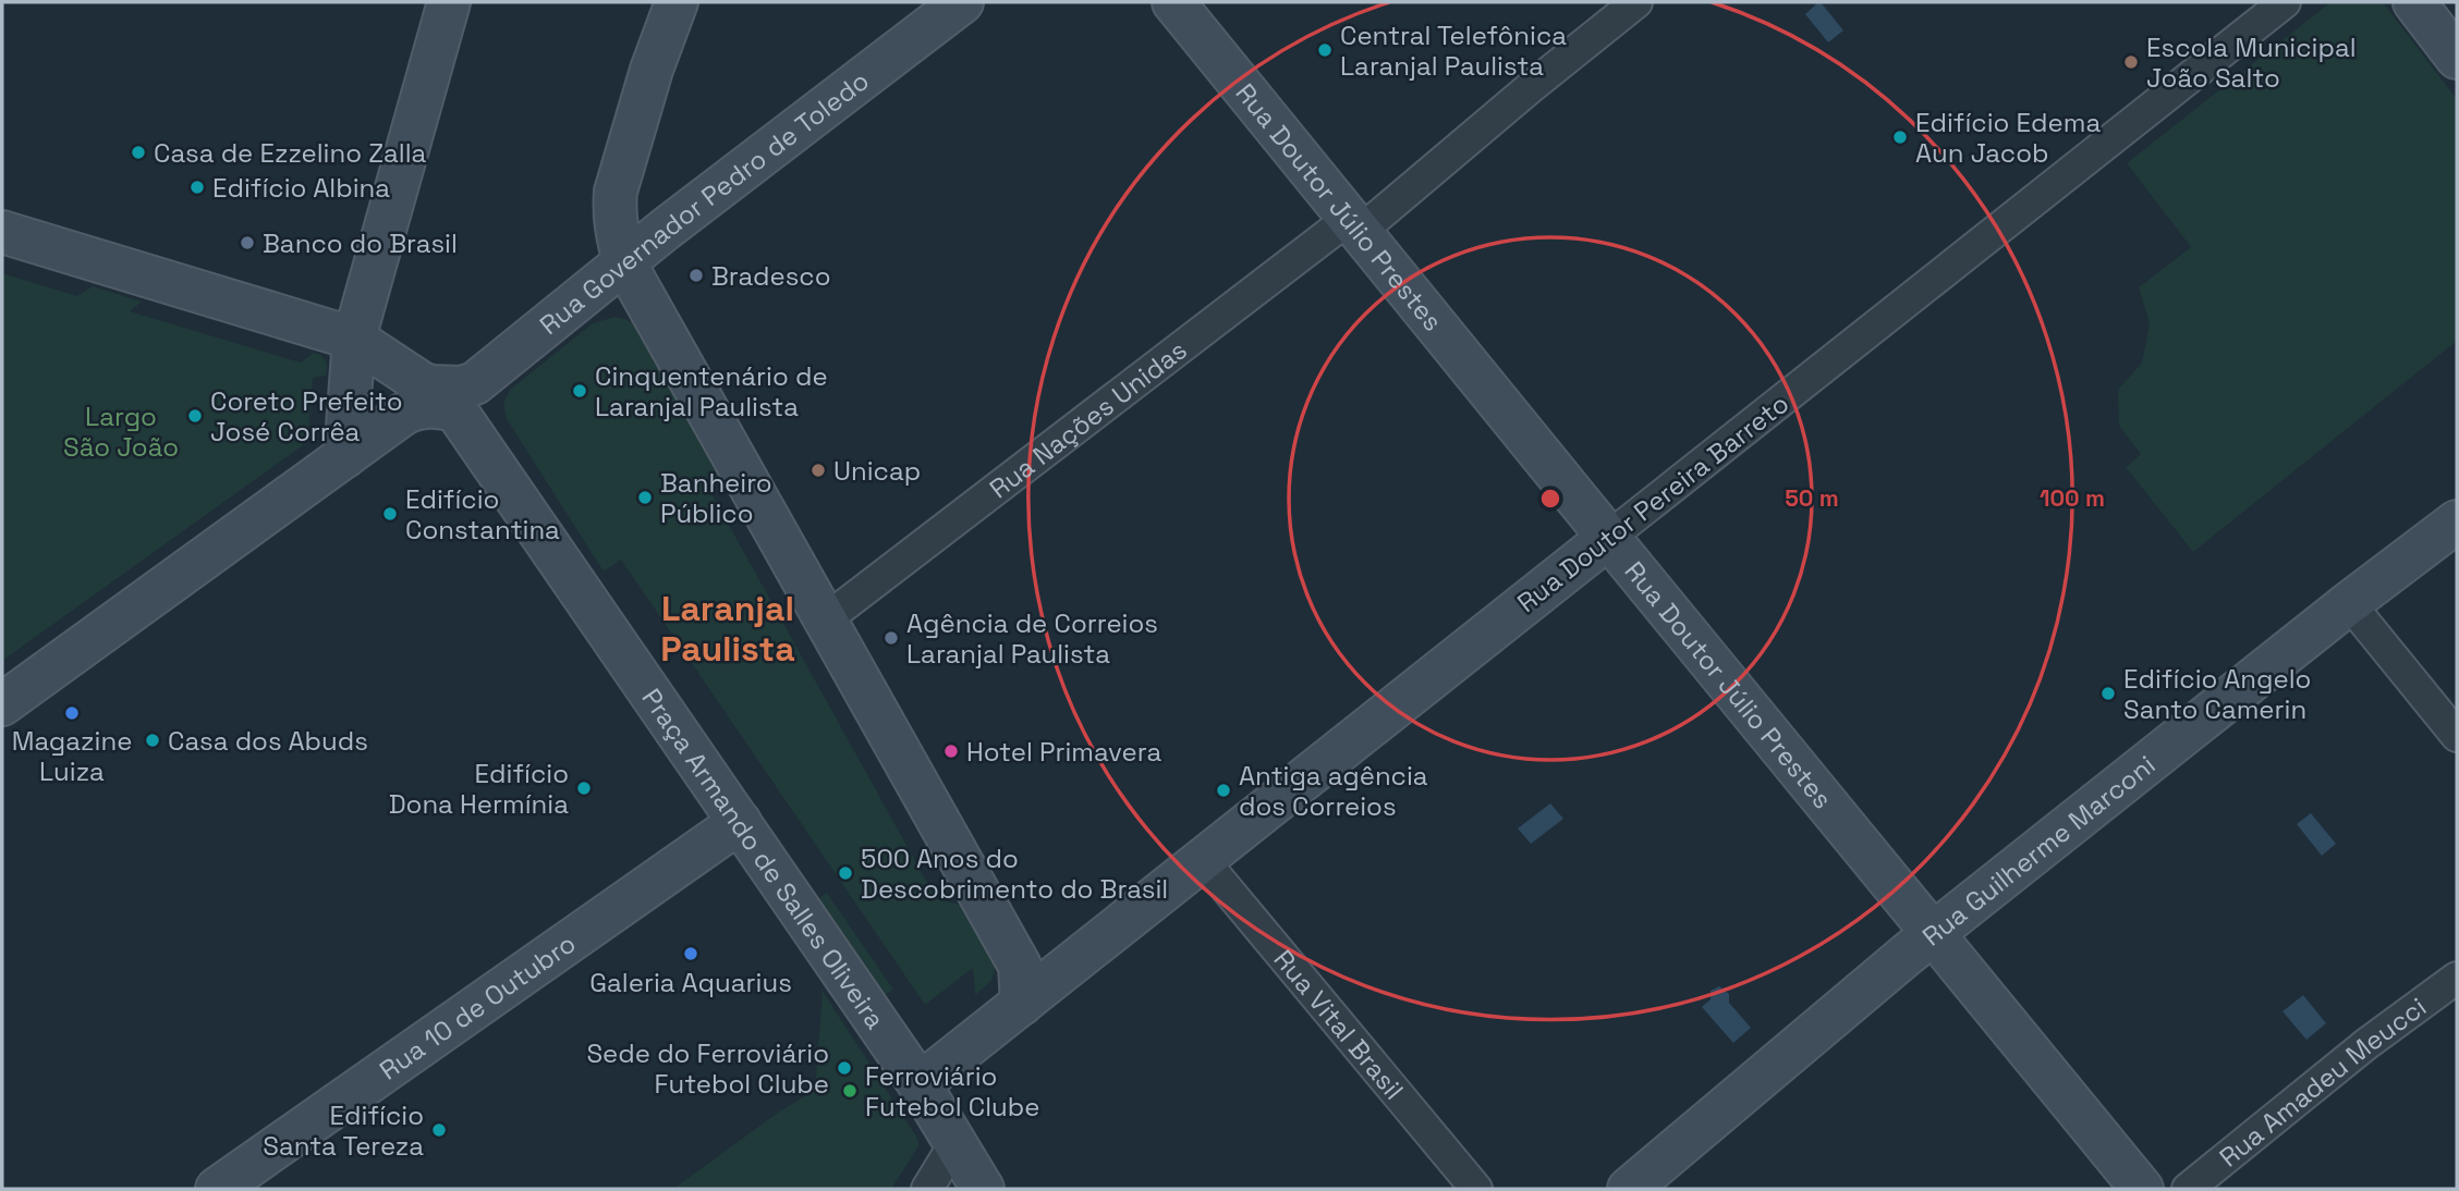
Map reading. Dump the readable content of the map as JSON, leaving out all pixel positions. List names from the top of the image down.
{
  "streets": {
    "street": [
      "Rua Governador Pedro de Toledo",
      "Rua Doutor Júlio Prestes",
      "Rua Nações Unidas",
      "Rua Doutor Pereira Barreto",
      "Rua Guilherme Marconi",
      "Praça Armando de Salles Oliveira",
      "Rua 10 de Outubro",
      "Rua Vital Brasil",
      "Rua Amadeu Meucci"
    ]
  },
  "crossings": [
    ["Rua Governador Pedro de Toledo", "Praça Armando de Salles Oliveira"],
    ["Rua Doutor Júlio Prestes", "Rua Nações Unidas"],
    ["Rua Doutor Júlio Prestes", "Rua Doutor Pereira Barreto"],
    ["Rua Doutor Júlio Prestes", "Rua Guilherme Marconi"],
    ["Rua Doutor Pereira Barreto", "Rua Vital Brasil"],
    ["Praça Armando de Salles Oliveira", "Rua 10 de Outubro"]
  ],
  "districts": ["Laranjal Paulista"],
  "parks": ["Largo São João"],
  "places": [
    "Central Telefônica Laranjal Paulista",
    "Escola Municipal João Salto",
    "Edifício Edema Aun Jacob",
    "Casa de Ezzelino Zalla",
    "Edifício Albina",
    "Banco do Brasil",
    "Bradesco",
    "Cinquentenário de Laranjal Paulista",
    "Coreto Prefeito José Corrêa",
    "Unicap",
    "Banheiro Público",
    "Edifício Constantina",
    "Agência de Correios Laranjal Paulista",
    "Edifício Angelo Santo Camerin",
    "Magazine Luiza",
    "Casa dos Abuds",
    "Hotel Primavera",
    "Edifício Dona Hermínia",
    "Antiga agência dos Correios",
    "500 Anos do Descobrimento do Brasil",
    "Galeria Aquarius",
    "Sede do Ferroviário Futebol Clube",
    "Ferroviário Futebol Clube",
    "Edifício Santa Tereza"
  ],
  "rings": ["50 m", "100 m"]
}
